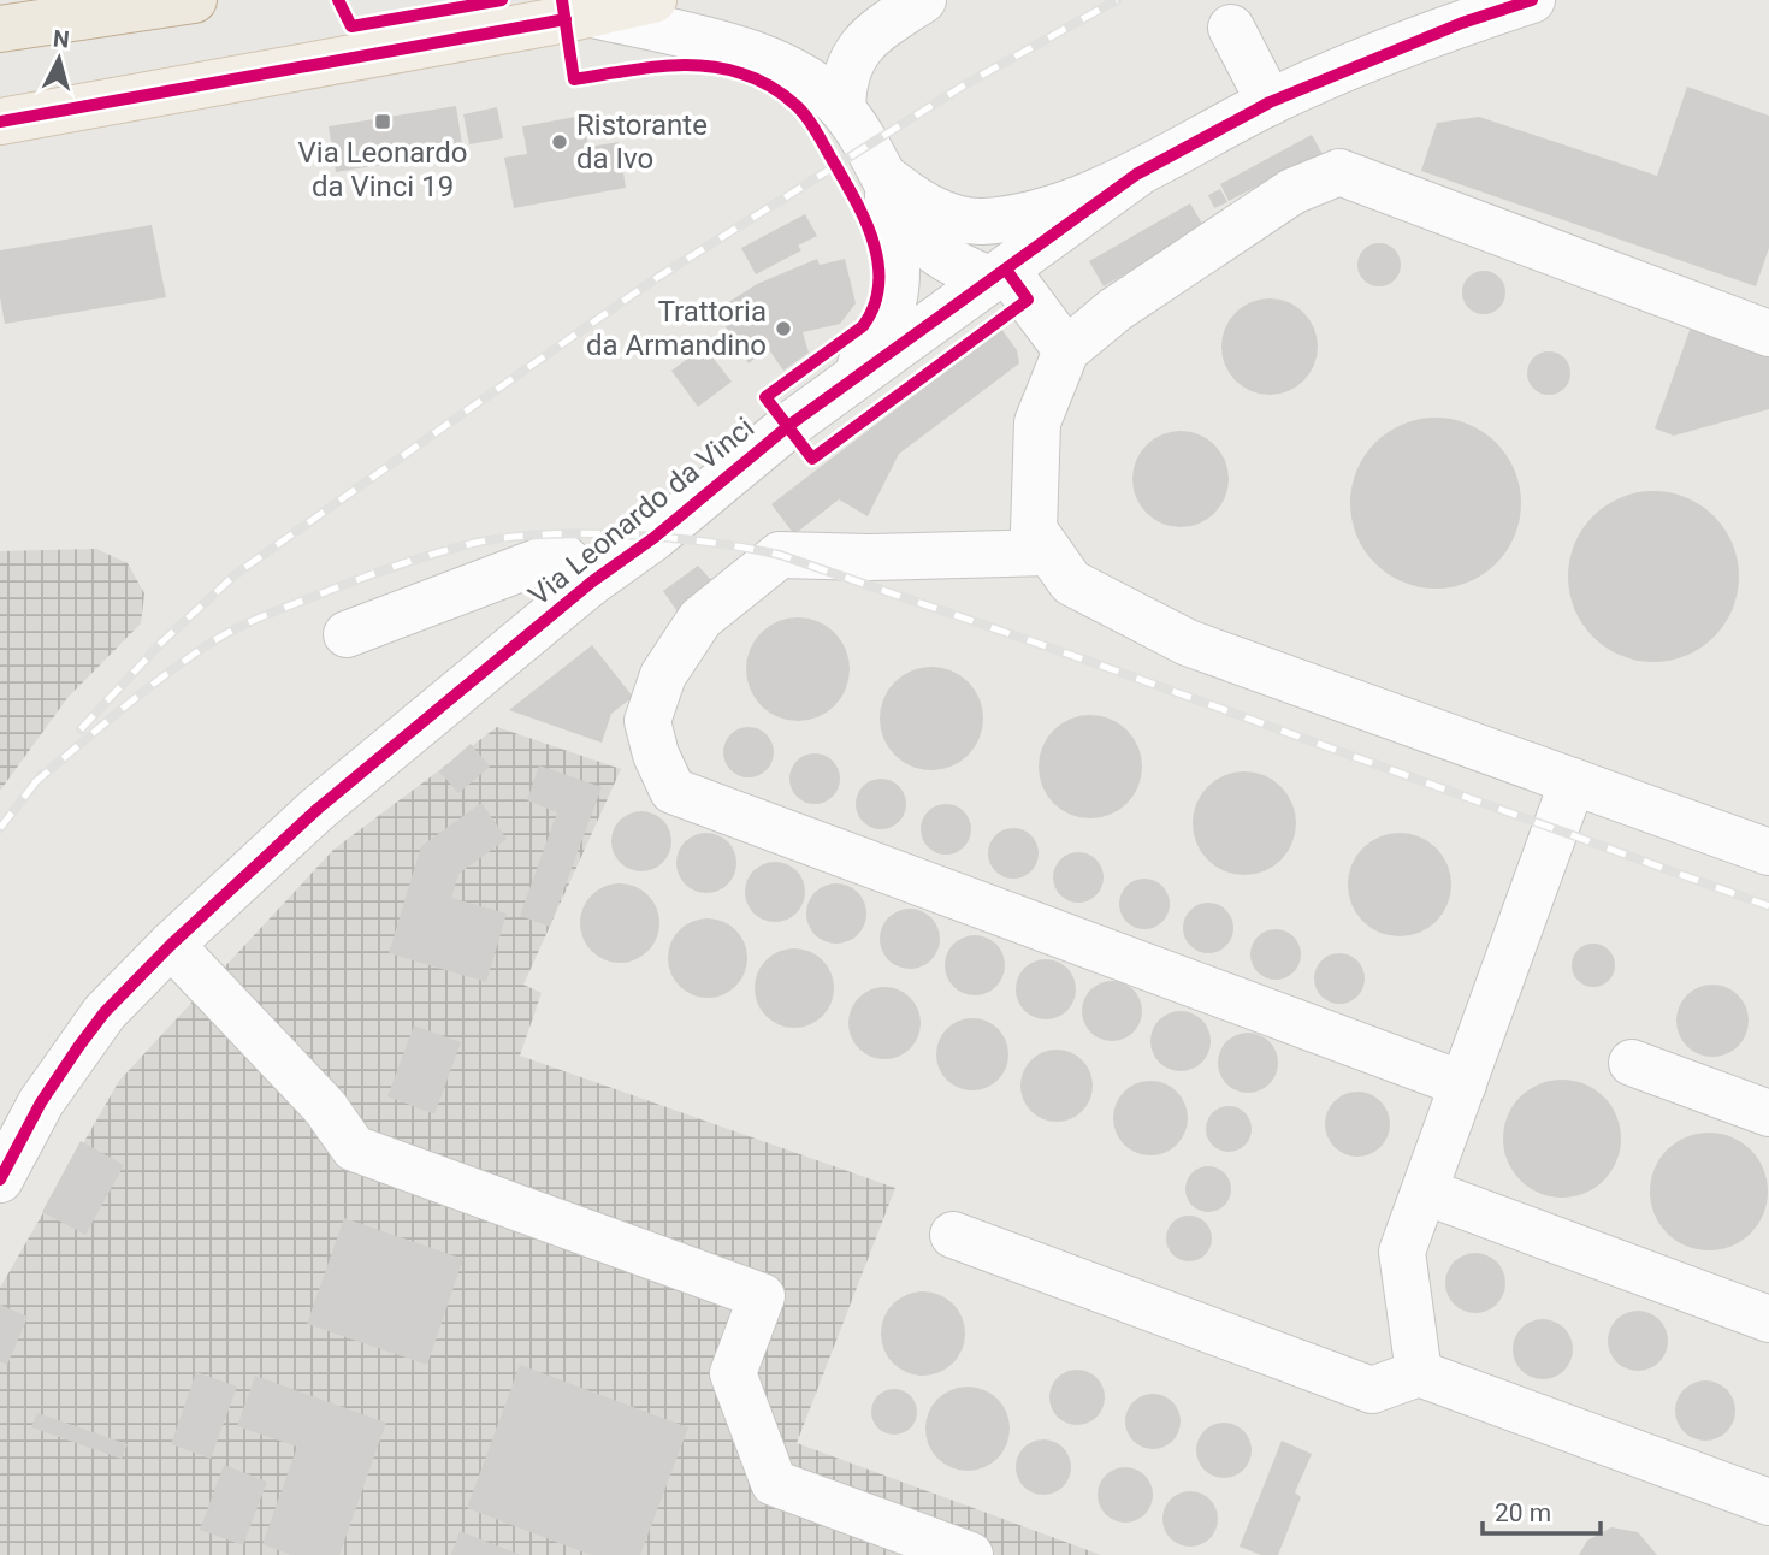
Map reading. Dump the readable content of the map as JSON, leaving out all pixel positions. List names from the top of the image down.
{
  "streets": {
    "street": ["Via Leonardo da Vinci"]
  },
  "places": {
    "transit": ["Via Leonardo da Vinci 19"],
    "other": ["Ristorante da Ivo", "Trattoria da Armandino"]
  },
  "scale_bar": "20 m",
  "north": "top"
}
